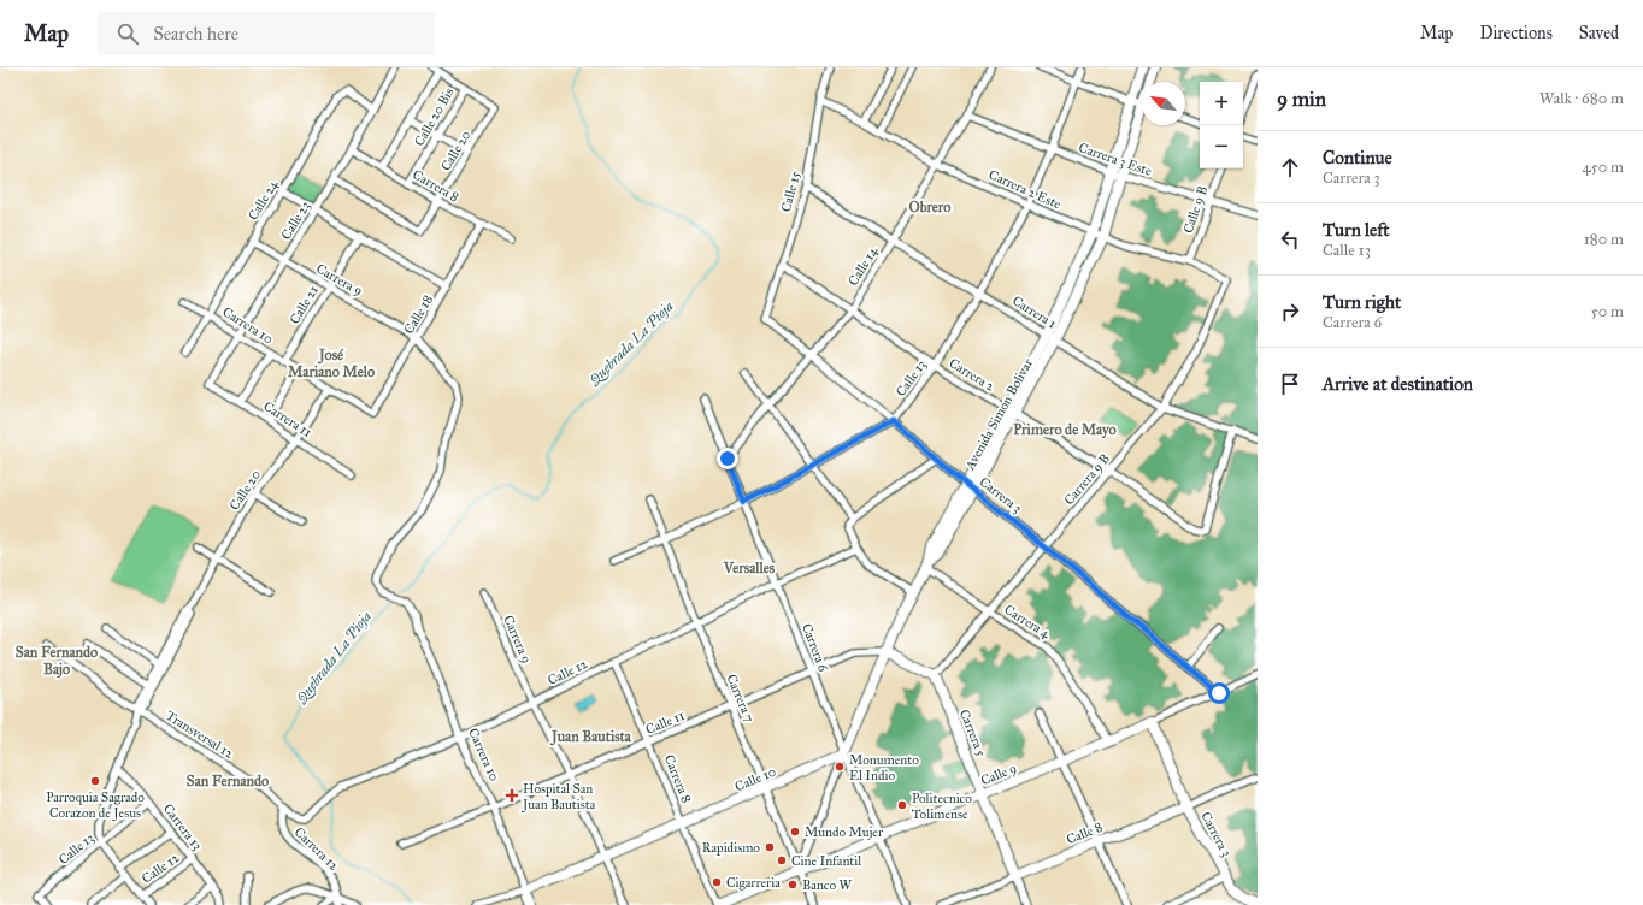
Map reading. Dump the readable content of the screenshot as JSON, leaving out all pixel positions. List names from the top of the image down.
{
  "streets": {
    "main road": [
      "Carrera 10",
      "Avenida Simon Bolivar",
      "Carrera 3",
      "Carrera 5",
      "Calle 9",
      "Calle 10",
      "Calle 8"
    ],
    "street": [
      "Calle 20 Bis",
      "Calle 20",
      "Carrera 3 Este",
      "Carrera 8",
      "Carrera 2 Este",
      "Calle 15",
      "Calle 24",
      "Calle 9 B",
      "Calle 23",
      "Calle 14",
      "Carrera 9",
      "Calle 21",
      "Carrera 1",
      "Calle 18",
      "Carrera 2",
      "Calle 13",
      "Carrera 11",
      "Carrera 9 B",
      "Carrera 4",
      "Carrera 6",
      "Calle 12",
      "Carrera 7",
      "Calle 11",
      "Transversal 12",
      "Carrera 13",
      "Carrera 12"
    ]
  },
  "crossings": [
    ["Calle 20 Bis", "Calle 20"],
    ["Calle 20 Bis", "Carrera 8"],
    ["Calle 20", "Carrera 8"],
    ["Calle 20", "Calle 23"],
    ["Calle 20", "Carrera 10"],
    ["Calle 20", "Carrera 11"],
    ["Carrera 3 Este", "Calle 9 B"],
    ["Carrera 3 Este", "Calle 14"],
    ["Carrera 3 Este", "Calle 13"],
    ["Carrera 3 Este", "Avenida Simon Bolivar"],
    ["Carrera 8", "Calle 23"],
    ["Carrera 8", "Calle 18"],
    ["Carrera 8", "Calle 12"],
    ["Carrera 8", "Calle 11"],
    ["Carrera 8", "Calle 9"],
    ["Carrera 8", "Calle 10"],
    ["Carrera 2 Este", "Calle 15"],
    ["Carrera 2 Este", "Calle 9 B"],
    ["Carrera 2 Este", "Calle 14"],
    ["Carrera 2 Este", "Calle 13"],
    ["Carrera 2 Este", "Avenida Simon Bolivar"],
    ["Carrera 2 Este", "Carrera 9 B"],
    ["Calle 15", "Carrera 1"],
    ["Calle 15", "Carrera 2"],
    ["Calle 15", "Carrera 3"],
    ["Calle 24", "Calle 23"],
    ["Calle 24", "Carrera 9"],
    ["Calle 24", "Carrera 10"],
    ["Calle 23", "Carrera 9"],
    ["Calle 23", "Carrera 10"],
    ["Calle 23", "Carrera 11"],
    ["Calle 14", "Carrera 1"],
    ["Calle 14", "Carrera 2"],
    ["Calle 14", "Carrera 3"],
    ["Calle 14", "Carrera 6"],
    ["Carrera 9", "Calle 21"],
    ["Carrera 9", "Calle 18"],
    ["Carrera 9", "Carrera 10"],
    ["Carrera 9", "Calle 12"],
    ["Carrera 9", "Calle 11"],
    ["Carrera 9", "Calle 10"],
    ["Calle 21", "Carrera 10"],
    ["Carrera 1", "Carrera 2"],
    ["Carrera 1", "Calle 13"],
    ["Carrera 1", "Avenida Simon Bolivar"],
    ["Carrera 1", "Carrera 9 B"],
    ["Calle 18", "Carrera 10"],
    ["Carrera 10", "Calle 12"],
    ["Carrera 10", "Calle 11"],
    ["Carrera 10", "Calle 10"],
    ["Carrera 2", "Calle 13"],
    ["Carrera 2", "Avenida Simon Bolivar"],
    ["Carrera 2", "Carrera 9 B"],
    ["Calle 13", "Carrera 3"],
    ["Calle 13", "Carrera 6"],
    ["Calle 13", "Carrera 7"],
    ["Calle 13", "Carrera 13"],
    ["Avenida Simon Bolivar", "Carrera 3"],
    ["Avenida Simon Bolivar", "Carrera 4"],
    ["Carrera 9 B", "Carrera 3"],
    ["Carrera 9 B", "Carrera 4"],
    ["Carrera 9 B", "Carrera 5"],
    ["Carrera 3", "Calle 9"],
    ["Carrera 3", "Calle 8"],
    ["Carrera 4", "Calle 9"],
    ["Carrera 6", "Calle 12"],
    ["Carrera 6", "Calle 11"],
    ["Carrera 6", "Calle 9"],
    ["Carrera 6", "Calle 10"],
    ["Calle 12", "Carrera 7"],
    ["Calle 12", "Transversal 12"],
    ["Calle 12", "Carrera 13"],
    ["Carrera 7", "Calle 11"],
    ["Carrera 7", "Calle 9"],
    ["Carrera 7", "Calle 10"],
    ["Carrera 5", "Calle 9"],
    ["Carrera 5", "Calle 8"],
    ["Transversal 12", "Carrera 12"]
  ],
  "districts": [
    "Obrero",
    "José Mariano Melo",
    "Primero de Mayo",
    "Versalles",
    "San Fernando Bajo",
    "Juan Bautista",
    "San Fernando"
  ],
  "water": ["Quebrada La Pioja"],
  "places": {
    "other": [
      "Monumento El Indio",
      "Parroquia Sagrado Corazon de Jesus",
      "Politecnico Tolimense",
      "Mundo Mujer",
      "Rapidismo",
      "Cine Infantil",
      "Cigarreria",
      "Banco W"
    ],
    "health": ["Hospital San Juan Bautista"]
  },
  "north": "top left",
  "page": {
    "header": "Map",
    "search": "Search here",
    "nav": ["Map", "Directions", "Saved"],
    "heading": ["9 min", "Walk · 680 m"],
    "map_buttons": ["+", "−"],
    "list": [
      ["Continue", "Carrera 3", "450 m"],
      ["Turn left", "Calle 13", "180 m"],
      ["Turn right", "Carrera 6", "50 m"],
      "Arrive at destination"
    ]
  }
}
